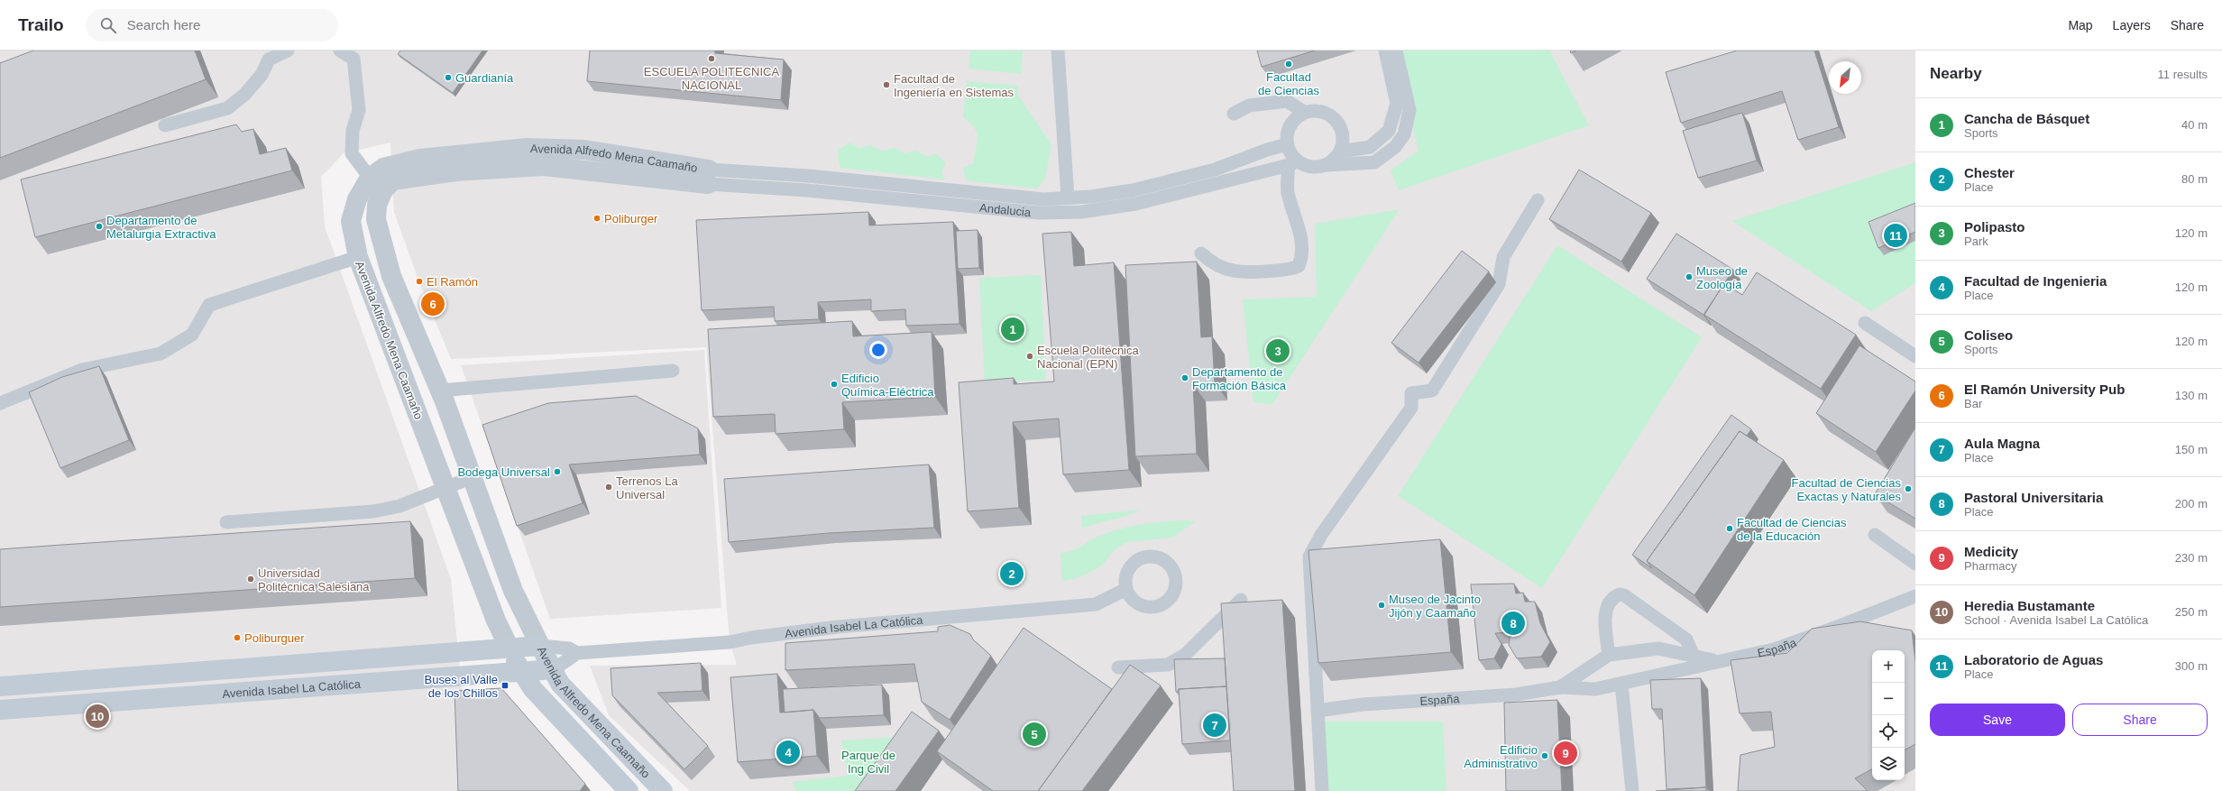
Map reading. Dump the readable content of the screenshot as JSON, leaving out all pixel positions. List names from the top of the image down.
{
  "streets": {
    "street": ["Avenida Alfredo Mena Caamaño", "Avenida Isabel La Católica"],
    "lane": ["Andalucia", "España"]
  },
  "crossings": [
    ["Avenida Alfredo Mena Caamaño", "Andalucia"],
    ["Avenida Alfredo Mena Caamaño", "Avenida Isabel La Católica"]
  ],
  "parks": ["Parque de Ing Civil"],
  "places": {
    "other": [
      "ESCUELA POLITECNICA NACIONAL",
      "Facultad de Ciencias",
      "Guardianía",
      "Facultad de Ingeniería en Sistemas",
      "Poliburger",
      "Departamento de Metalurgia Extractiva",
      "Museo de Zoología",
      "El Ramón",
      "Escuela Politécnica Nacional (EPN)",
      "Departamento de Formación Básica",
      "Edificio Química-Eléctrica",
      "Bodega Universal",
      "Terrenos La Universal",
      "Facultad de Ciencias Exactas y Naturales",
      "Facultad de Ciencias de la Educación",
      "Universidad Politécnica Salesiana",
      "Museo de Jacinto Jijón y Caamaño",
      "Poliburguer",
      "Edificio Administrativo"
    ],
    "transit": ["Buses al Valle de los Chillos"]
  },
  "north": "bottom left",
  "page": {
    "header": "Trailo",
    "search": "Search here",
    "nav": ["Map", "Layers", "Share"],
    "heading": ["Nearby", "11 results"],
    "list": [
      {
        "mark": "1",
        "name": "Cancha de Básquet",
        "note": "Sports",
        "value": "40 m"
      },
      {
        "mark": "2",
        "name": "Chester",
        "note": "Place",
        "value": "80 m"
      },
      {
        "mark": "3",
        "name": "Polipasto",
        "note": "Park",
        "value": "120 m"
      },
      {
        "mark": "4",
        "name": "Facultad de Ingenieria",
        "note": "Place",
        "value": "120 m"
      },
      {
        "mark": "5",
        "name": "Coliseo",
        "note": "Sports",
        "value": "120 m"
      },
      {
        "mark": "6",
        "name": "El Ramón University Pub",
        "note": "Bar",
        "value": "130 m"
      },
      {
        "mark": "7",
        "name": "Aula Magna",
        "note": "Place",
        "value": "150 m"
      },
      {
        "mark": "8",
        "name": "Pastoral Universitaria",
        "note": "Place",
        "value": "200 m"
      },
      {
        "mark": "9",
        "name": "Medicity",
        "note": "Pharmacy",
        "value": "230 m"
      },
      {
        "mark": "10",
        "name": "Heredia Bustamante",
        "note": "School · Avenida Isabel La Católica",
        "value": "250 m"
      },
      {
        "mark": "11",
        "name": "Laboratorio de Aguas",
        "note": "Place",
        "value": "300 m"
      }
    ],
    "pins": [
      "11",
      "6",
      "1",
      "3",
      "2",
      "8",
      "10",
      "7",
      "5",
      "4",
      "9"
    ],
    "map_buttons": ["+", "−"],
    "buttons": ["Save", "Share"]
  }
}
